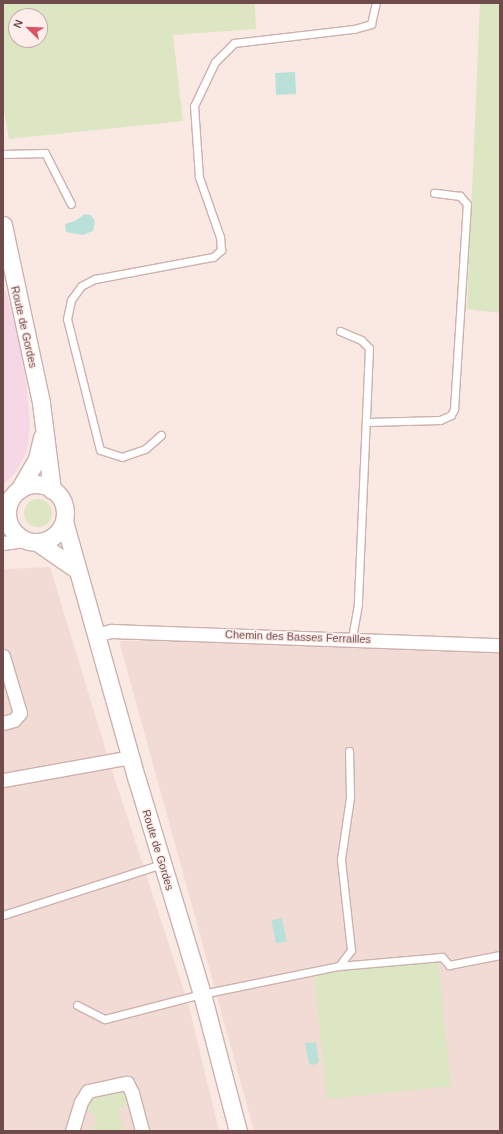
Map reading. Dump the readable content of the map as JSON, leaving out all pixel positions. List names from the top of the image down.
{
  "streets": {
    "street": ["Route de Gordes", "Chemin des Basses Ferrailles"]
  },
  "crossings": [
    ["Route de Gordes", "Chemin des Basses Ferrailles"]
  ],
  "north": "top left"
}
